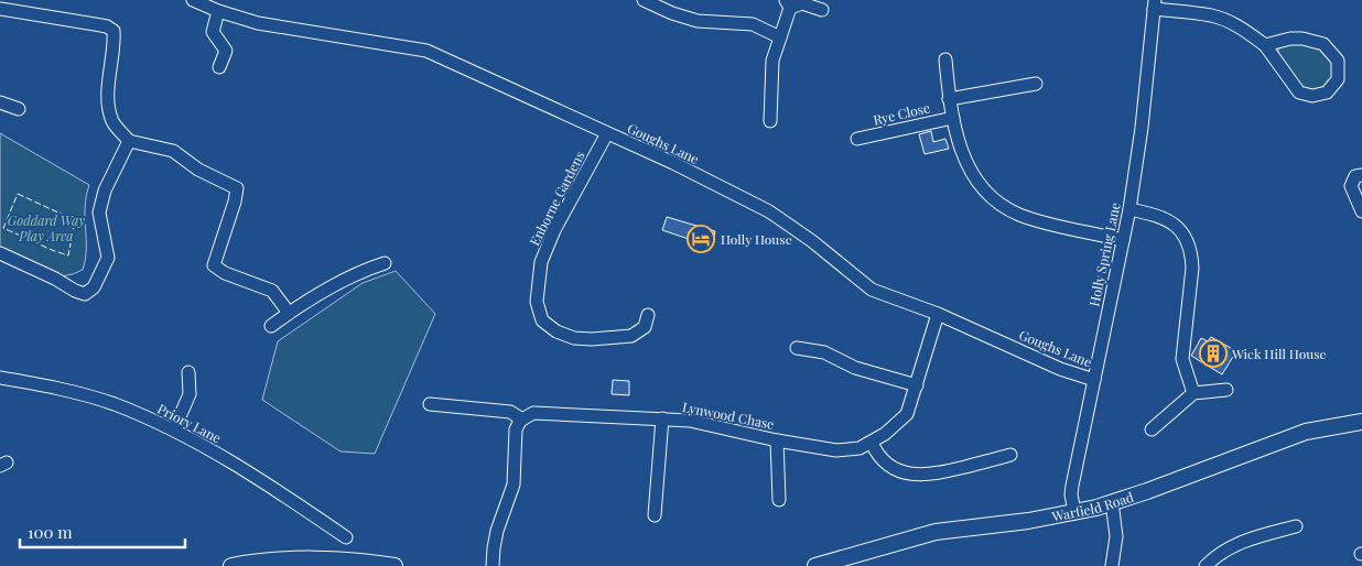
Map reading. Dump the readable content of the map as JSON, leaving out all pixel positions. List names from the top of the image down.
{
  "streets": {
    "main road": ["Warfield Road"],
    "street": [
      "Rye Close",
      "Goughs Lane",
      "Enborne Gardens",
      "Holly Spring Lane",
      "Lynwood Chase",
      "Priory Lane"
    ]
  },
  "crossings": [
    ["Goughs Lane", "Enborne Gardens"],
    ["Goughs Lane", "Holly Spring Lane"],
    ["Goughs Lane", "Lynwood Chase"],
    ["Holly Spring Lane", "Warfield Road"]
  ],
  "parks": ["Goddard Way Play Area"],
  "places": {
    "hotel": ["Holly House"],
    "building": ["Wick Hill House"]
  },
  "scale_bar": "100 m"
}
